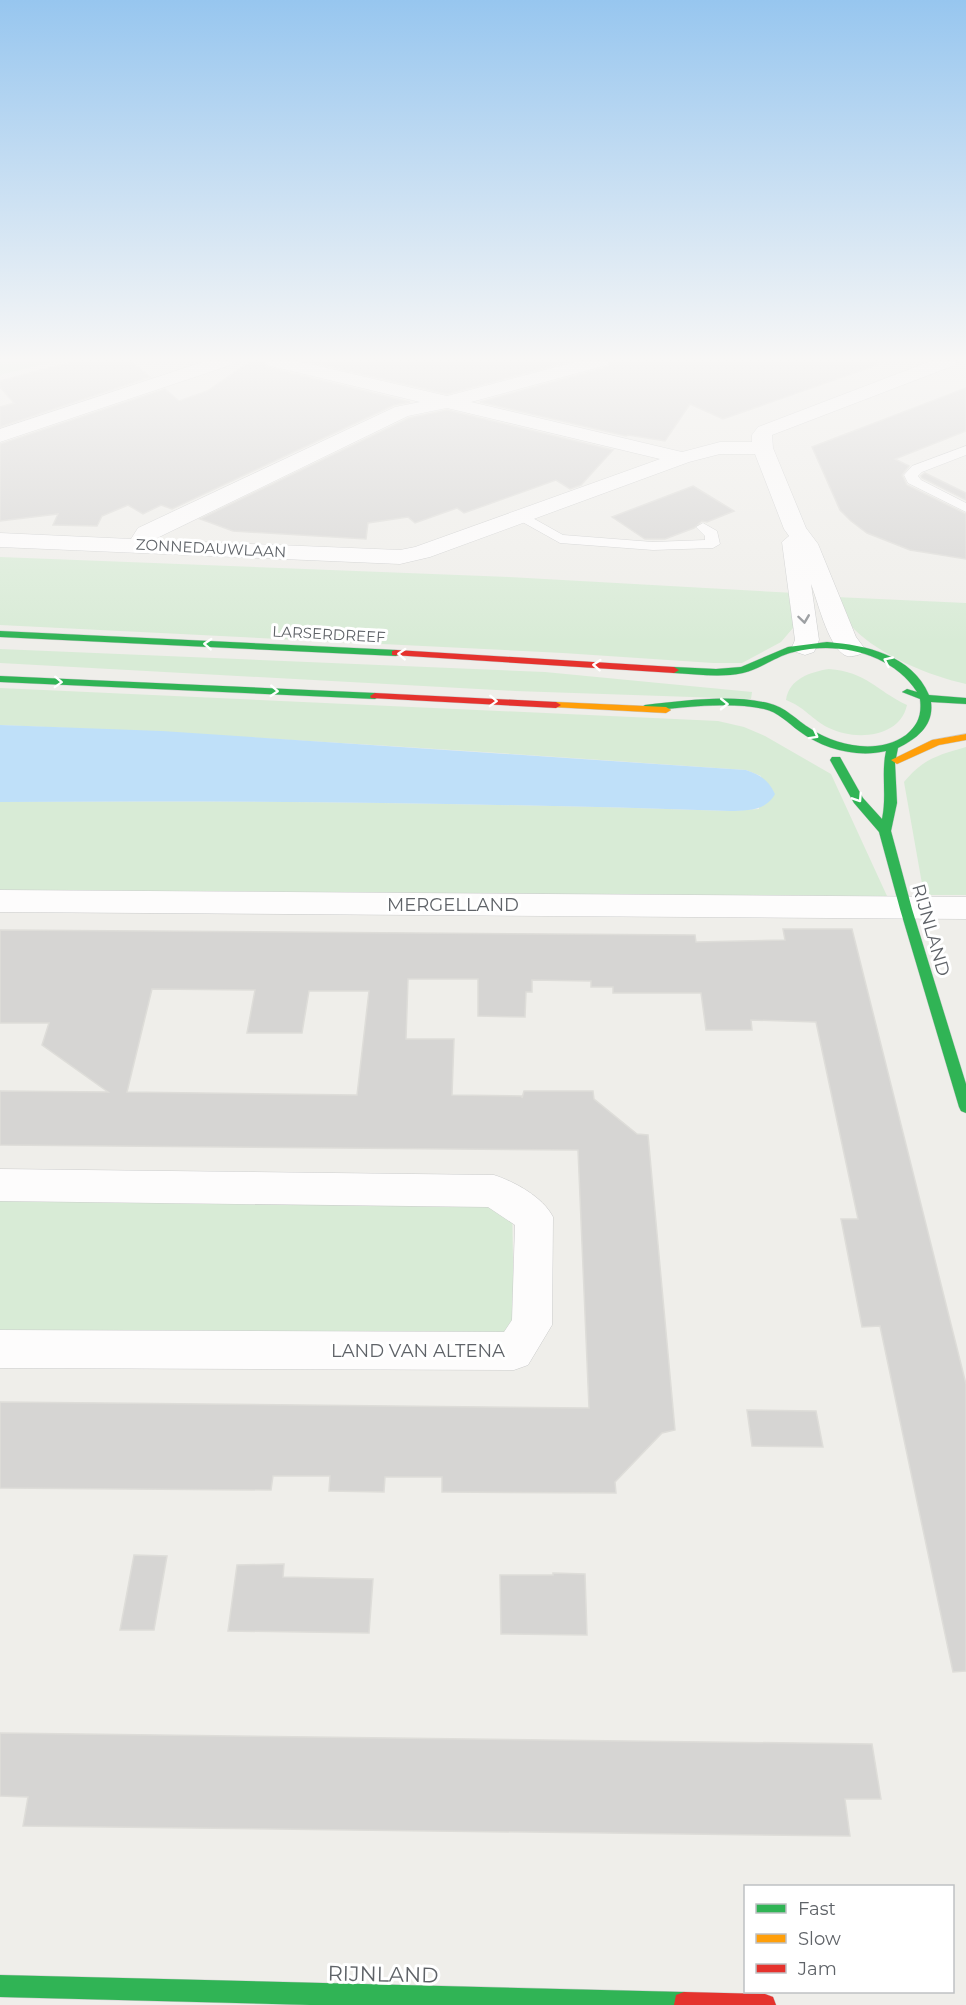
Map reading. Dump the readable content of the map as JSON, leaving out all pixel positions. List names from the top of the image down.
{
  "streets": {
    "main road": ["LARSERDREEF", "RIJNLAND"],
    "street": ["ZONNEDAUWLAAN", "MERGELLAND", "LAND VAN ALTENA"]
  },
  "crossings": [
    ["MERGELLAND", "RIJNLAND"]
  ],
  "legend": ["Fast", "Slow", "Jam"]
}
